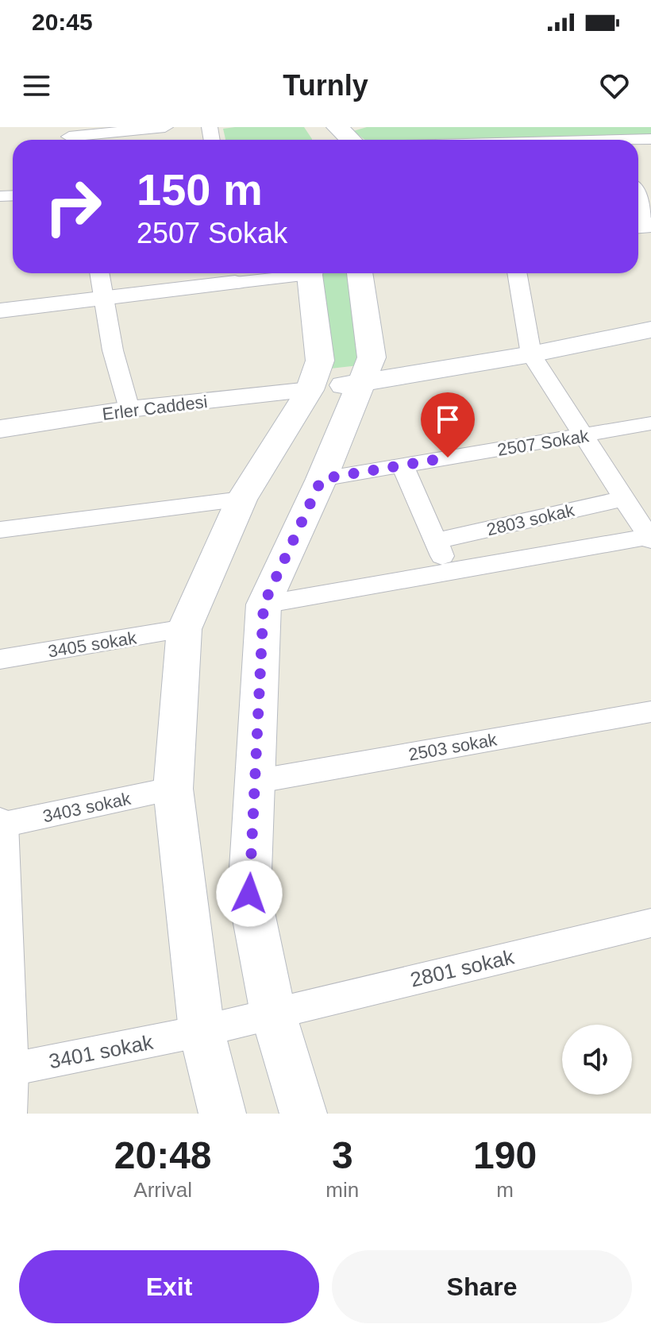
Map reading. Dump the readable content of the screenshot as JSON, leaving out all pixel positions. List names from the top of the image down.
{
  "streets": {
    "street": [
      "Erler Caddesi",
      "2507 Sokak",
      "2803 sokak",
      "3405 sokak",
      "2503 sokak",
      "3403 sokak",
      "2801 sokak",
      "3401 sokak"
    ]
  },
  "crossings": [
    ["2801 sokak", "3401 sokak"]
  ],
  "page": {
    "status": "20:45",
    "header": "Turnly",
    "turn": ["150 m", "2507 Sokak"],
    "eta": [
      "20:48",
      "Arrival",
      "3",
      "min",
      "190",
      "m"
    ],
    "buttons": ["Exit", "Share"]
  }
}
